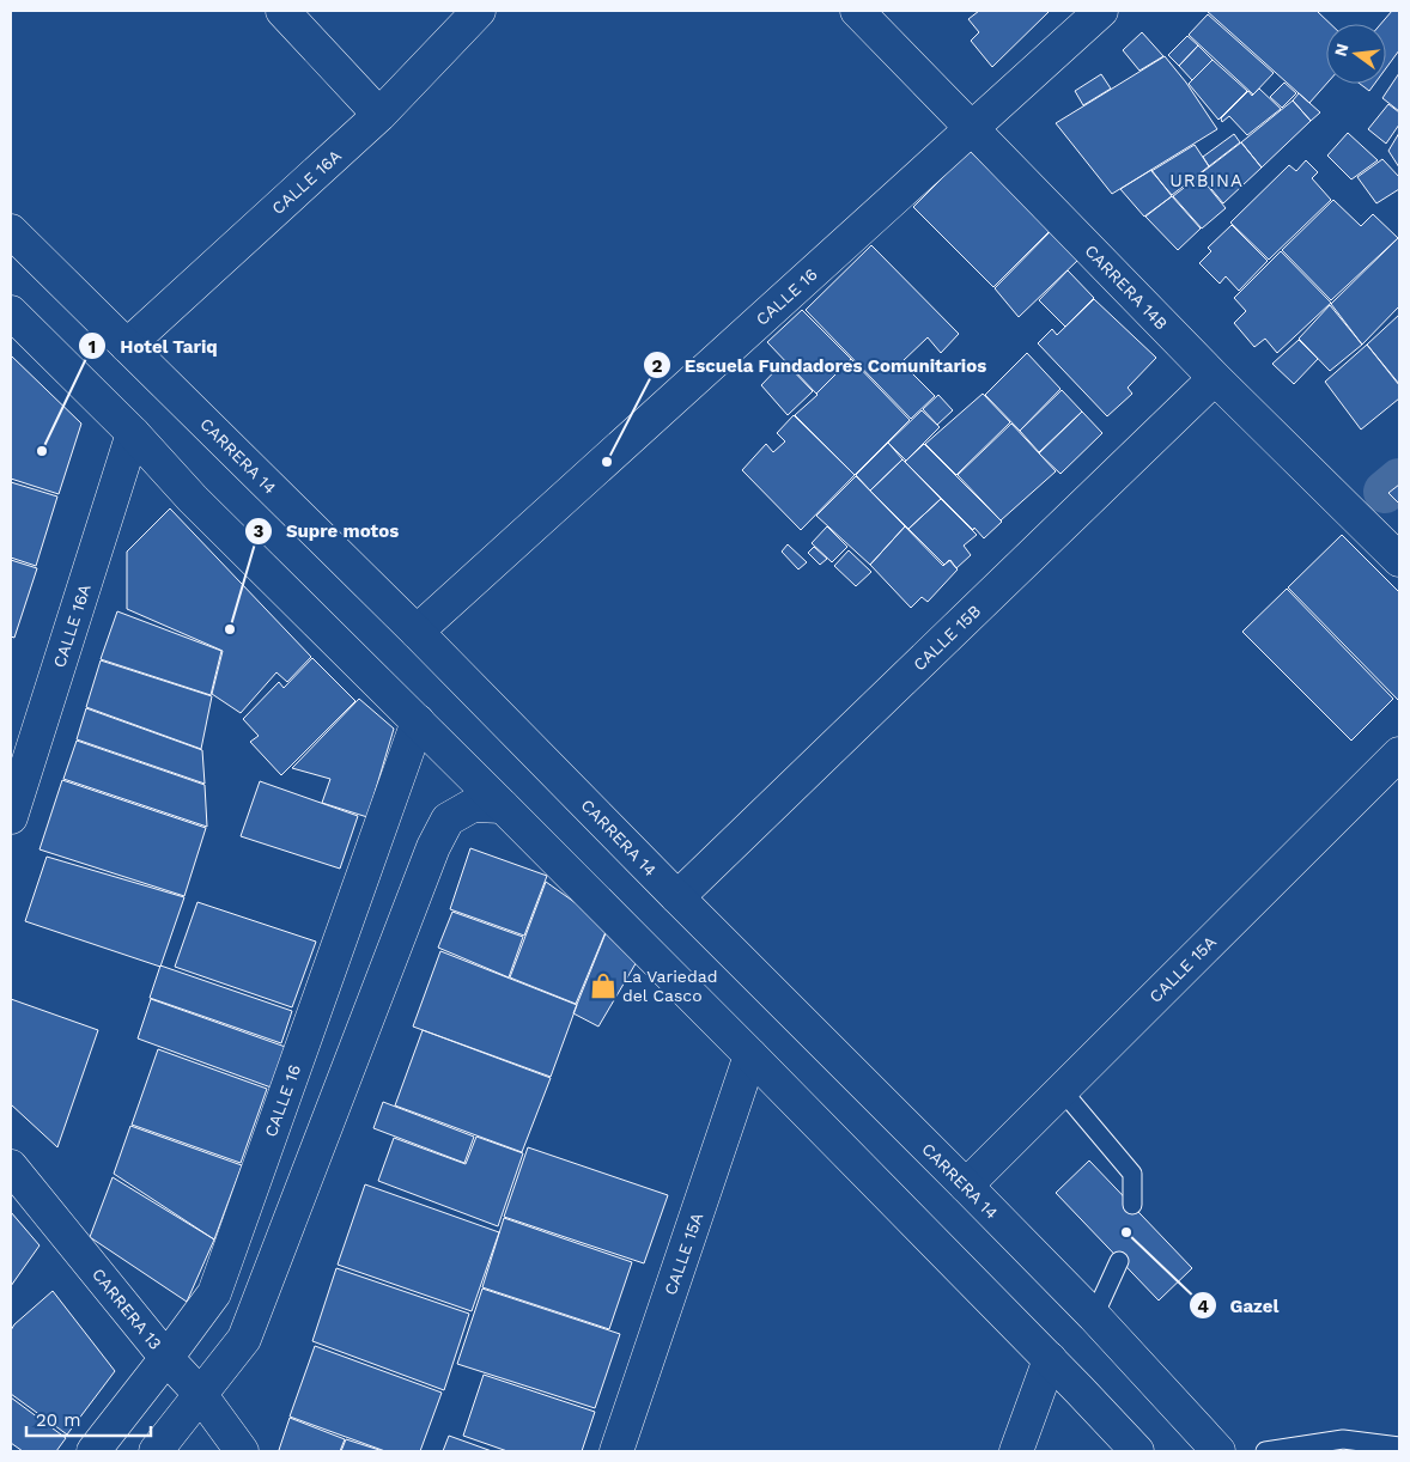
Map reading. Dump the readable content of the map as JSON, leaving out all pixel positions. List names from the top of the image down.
{
  "streets": {
    "street": [
      "CALLE 16A",
      "CARRERA 14B",
      "CALLE 16",
      "CARRERA 14",
      "CALLE 15B",
      "CALLE 15A",
      "CARRERA 13"
    ]
  },
  "crossings": [
    ["CALLE 16A", "CARRERA 14"],
    ["CARRERA 14B", "CALLE 16"],
    ["CARRERA 14B", "CALLE 15B"],
    ["CALLE 16", "CARRERA 14"],
    ["CALLE 16", "CARRERA 13"],
    ["CARRERA 14", "CALLE 15B"],
    ["CARRERA 14", "CALLE 15A"]
  ],
  "districts": ["URBINA"],
  "places": {
    "other": [
      "Hotel Tariq",
      "Escuela Fundadores Comunitarios",
      "Supre motos",
      "Gazel"
    ],
    "shop": ["La Variedad del Casco"]
  },
  "scale_bar": "20 m",
  "north": "left"
}
